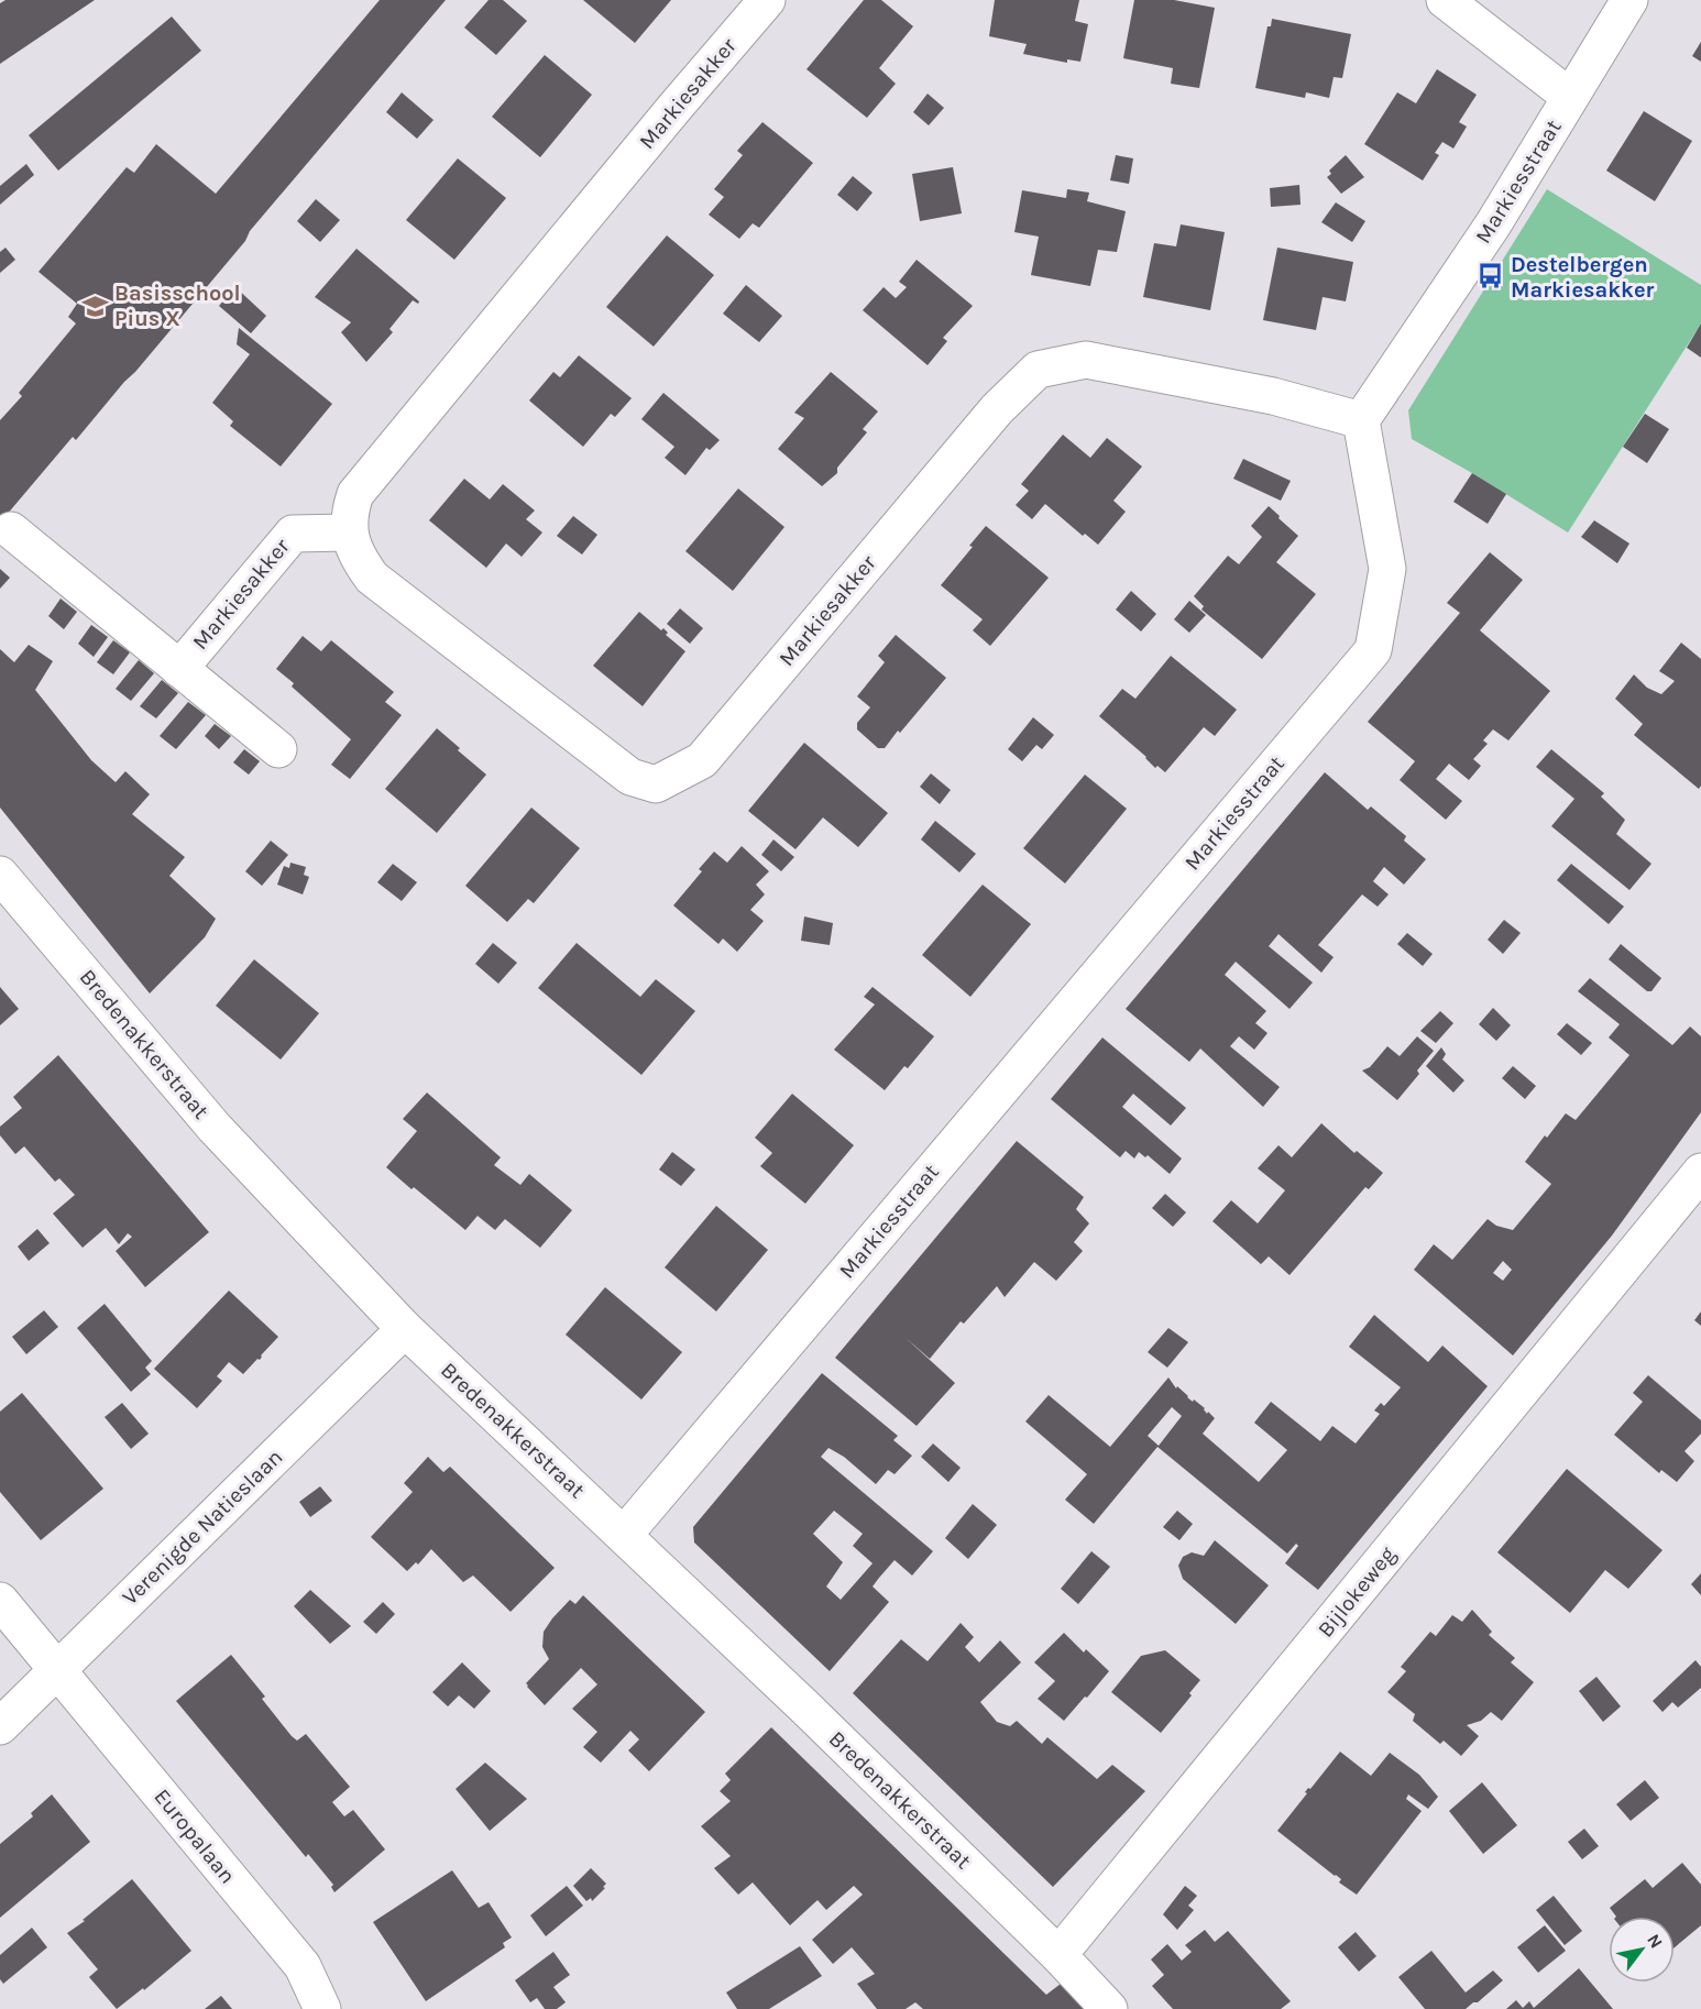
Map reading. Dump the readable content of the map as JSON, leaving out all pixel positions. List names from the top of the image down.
{
  "streets": {
    "street": [
      "Markiesakker",
      "Markiesstraat",
      "Bredenakkerstraat",
      "Verenigde Natieslaan",
      "Bijlokeweg",
      "Europalaan"
    ]
  },
  "crossings": [
    ["Markiesakker", "Markiesstraat"],
    ["Markiesstraat", "Bredenakkerstraat"],
    ["Bredenakkerstraat", "Verenigde Natieslaan"],
    ["Bredenakkerstraat", "Bijlokeweg"],
    ["Verenigde Natieslaan", "Europalaan"]
  ],
  "places": {
    "bus stop": ["Destelbergen Markiesakker"],
    "school or university": ["Basisschool Pius X"]
  },
  "north": "top right"
}
